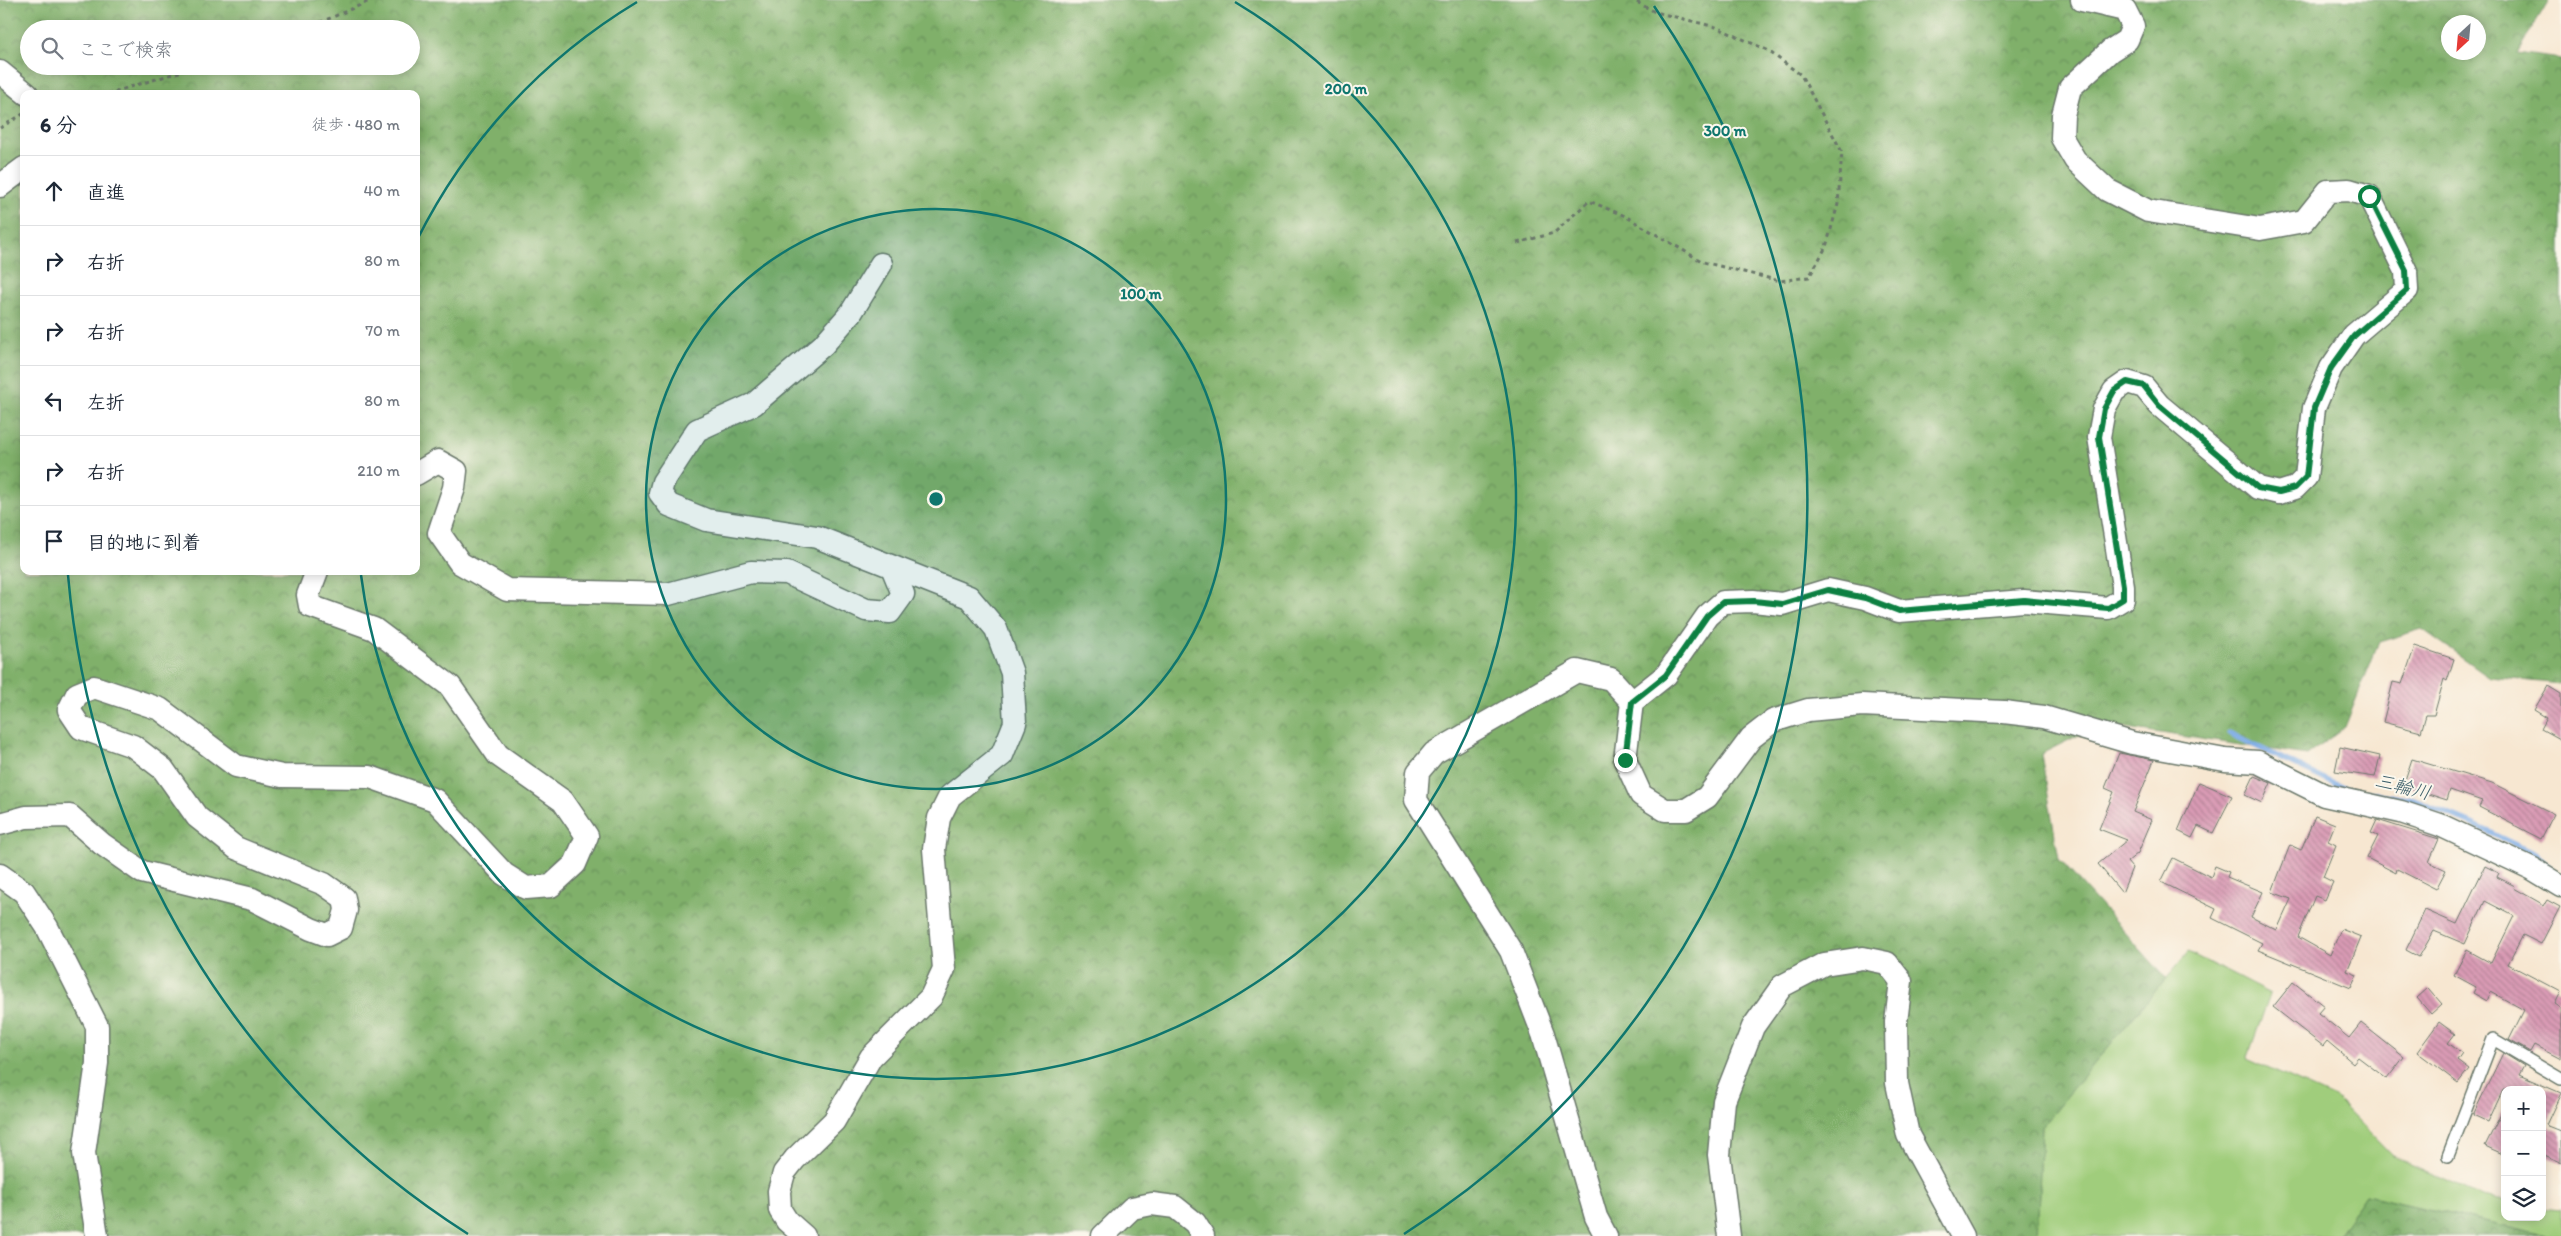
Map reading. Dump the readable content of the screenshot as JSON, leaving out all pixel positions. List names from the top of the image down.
{
  "water": ["三輪川"],
  "north": "bottom left",
  "page": {
    "search": "ここで検索",
    "heading": ["6 分", "徒歩 · 480 m"],
    "list": [
      ["直進", "40 m"],
      ["右折", "80 m"],
      ["右折", "70 m"],
      ["左折", "80 m"],
      ["右折", "210 m"],
      "目的地に到着"
    ],
    "map_buttons": ["+", "−"]
  },
  "rings": ["200 m", "300 m", "100 m"]
}
